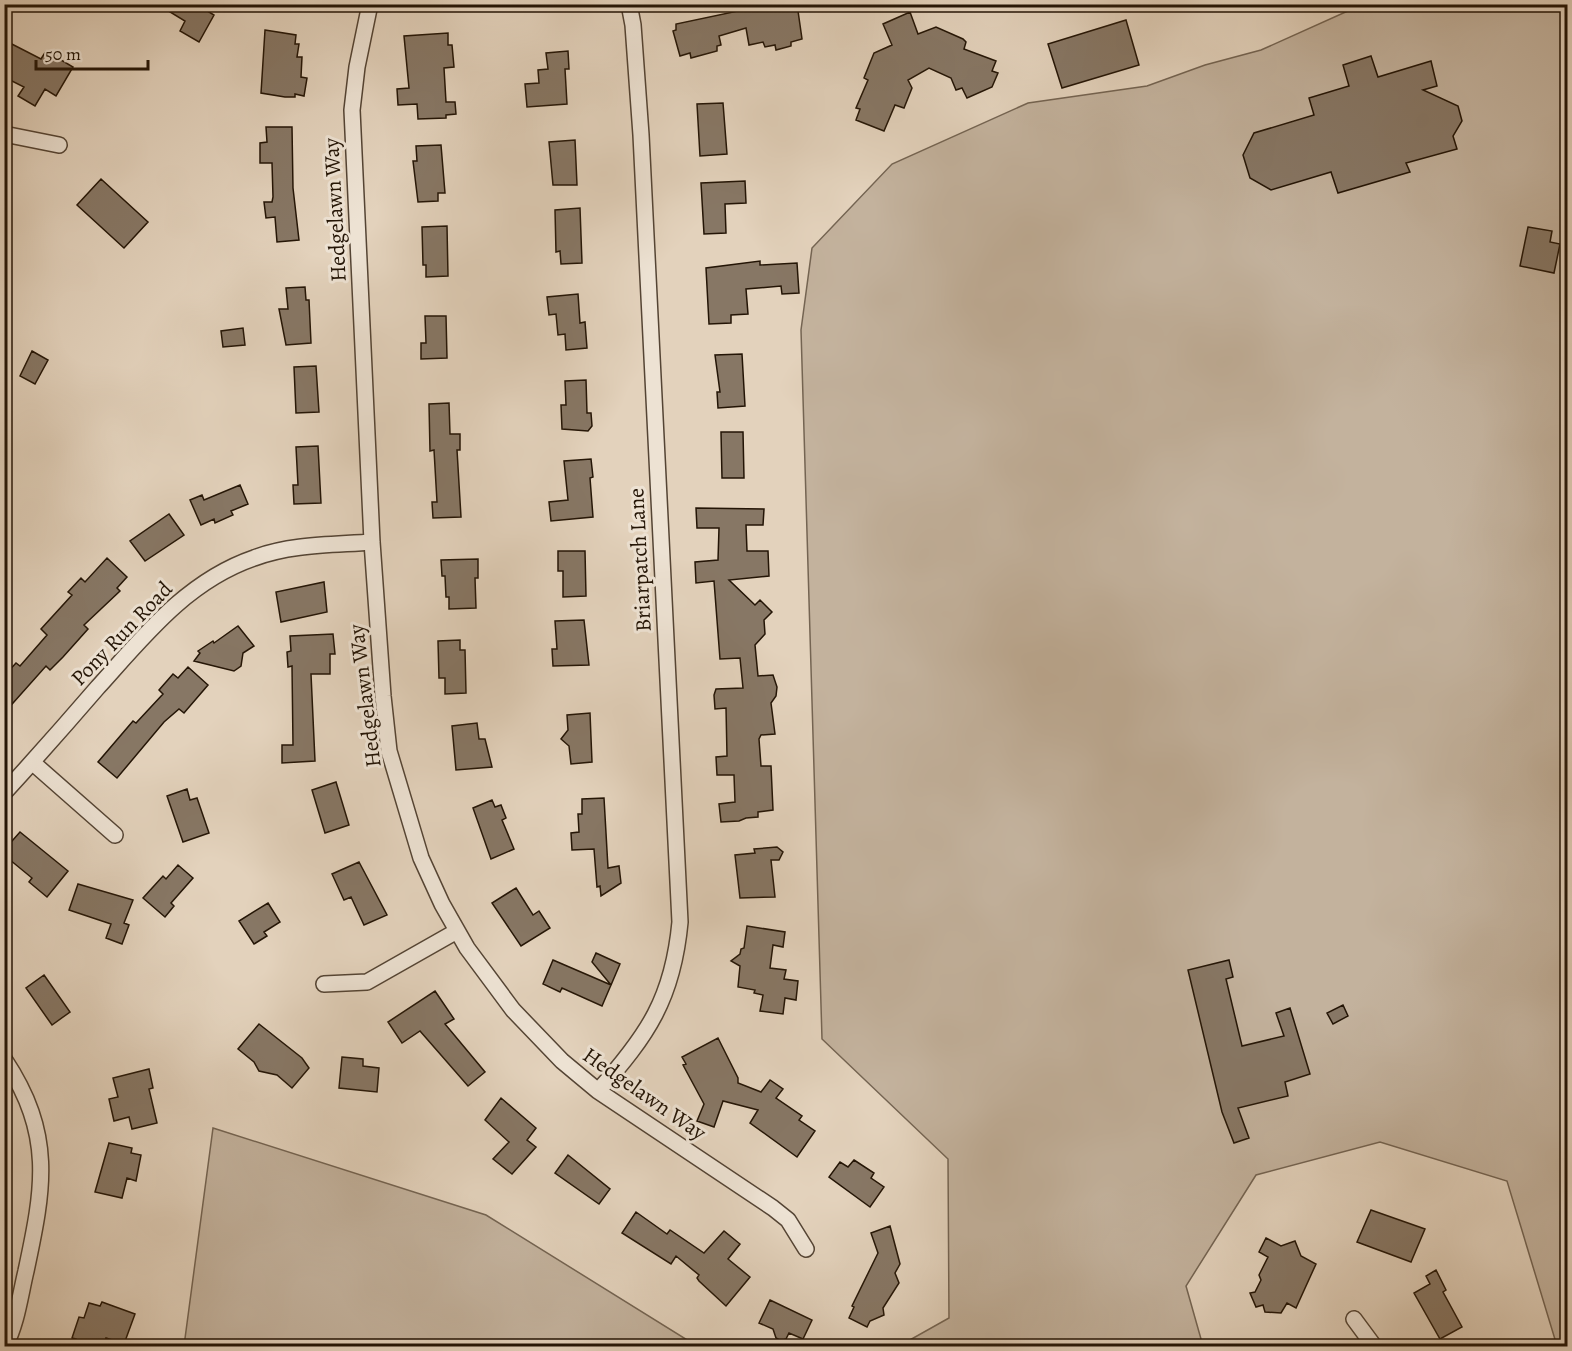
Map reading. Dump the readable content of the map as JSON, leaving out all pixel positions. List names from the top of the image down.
{
  "streets": {
    "street": ["Hedgelawn Way", "Briarpatch Lane", "Pony Run Road"]
  },
  "crossings": [
    ["Hedgelawn Way", "Briarpatch Lane"],
    ["Hedgelawn Way", "Pony Run Road"]
  ],
  "scale_bar": "50 m"
}
